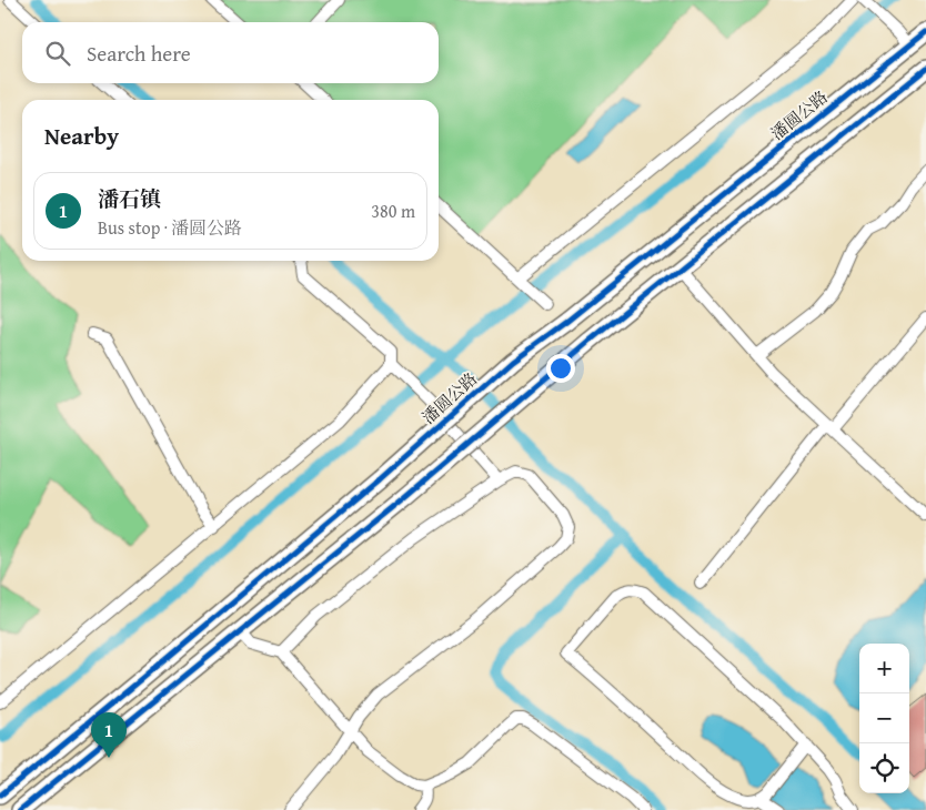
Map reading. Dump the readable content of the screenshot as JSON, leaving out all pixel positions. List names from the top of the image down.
{
  "streets": {
    "main road": ["潘圆公路"]
  },
  "page": {
    "search": "Search here",
    "heading": "Nearby",
    "list": [
      {
        "mark": "1",
        "name": "潘石镇",
        "note": "Bus stop · 潘圆公路",
        "value": "380 m"
      }
    ],
    "map_buttons": ["+", "−"],
    "pins": "1"
  }
}
